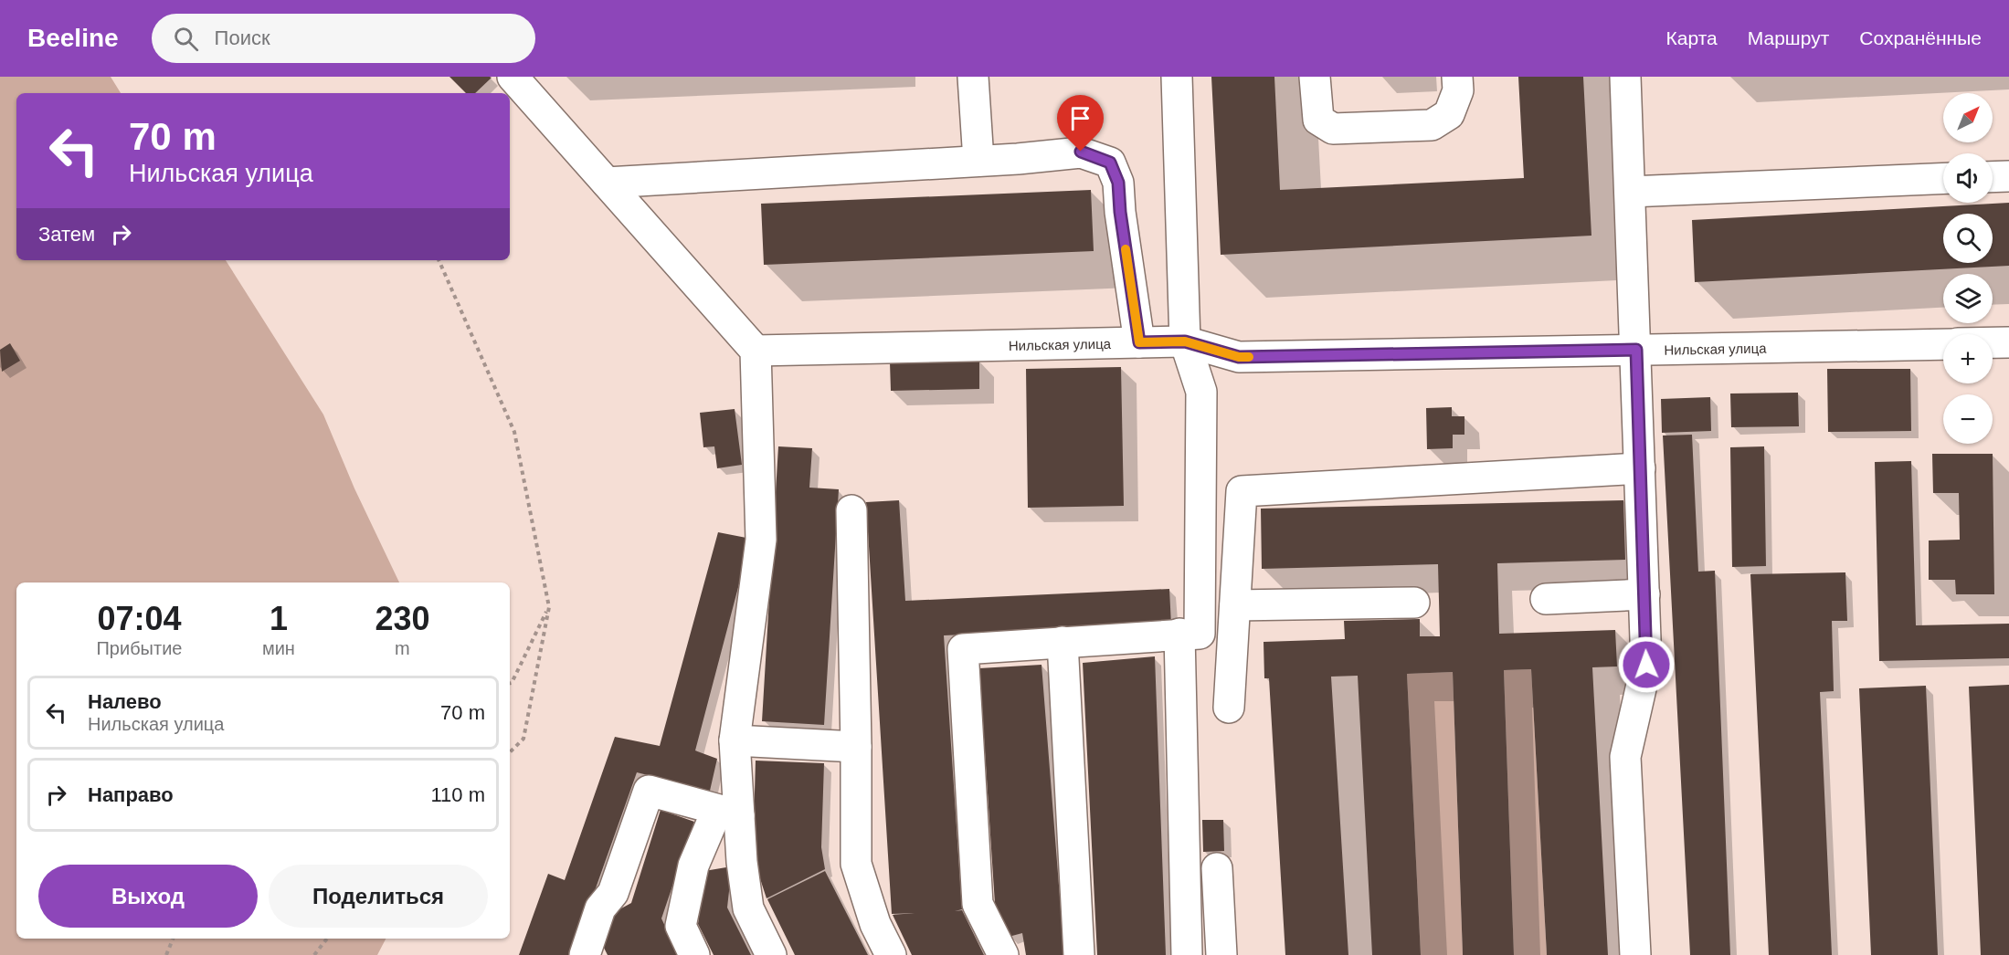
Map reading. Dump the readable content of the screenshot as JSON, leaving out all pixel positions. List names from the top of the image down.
{
  "streets": {
    "street": ["Нильская улица"]
  },
  "north": "top right",
  "page": {
    "header": "Beeline",
    "search": "Поиск",
    "nav": ["Карта", "Маршрут", "Сохранённые"],
    "map_buttons": ["+", "−"],
    "turn": ["70 m", "Нильская улица"],
    "then": "Затем",
    "eta": [
      "07:04",
      "Прибытие",
      "1",
      "мин",
      "230",
      "m"
    ],
    "list": [
      {
        "name": "Налево",
        "note": "Нильская улица",
        "value": "70 m"
      },
      {
        "name": "Направо",
        "value": "110 m"
      }
    ],
    "buttons": ["Выход", "Поделиться"]
  }
}
